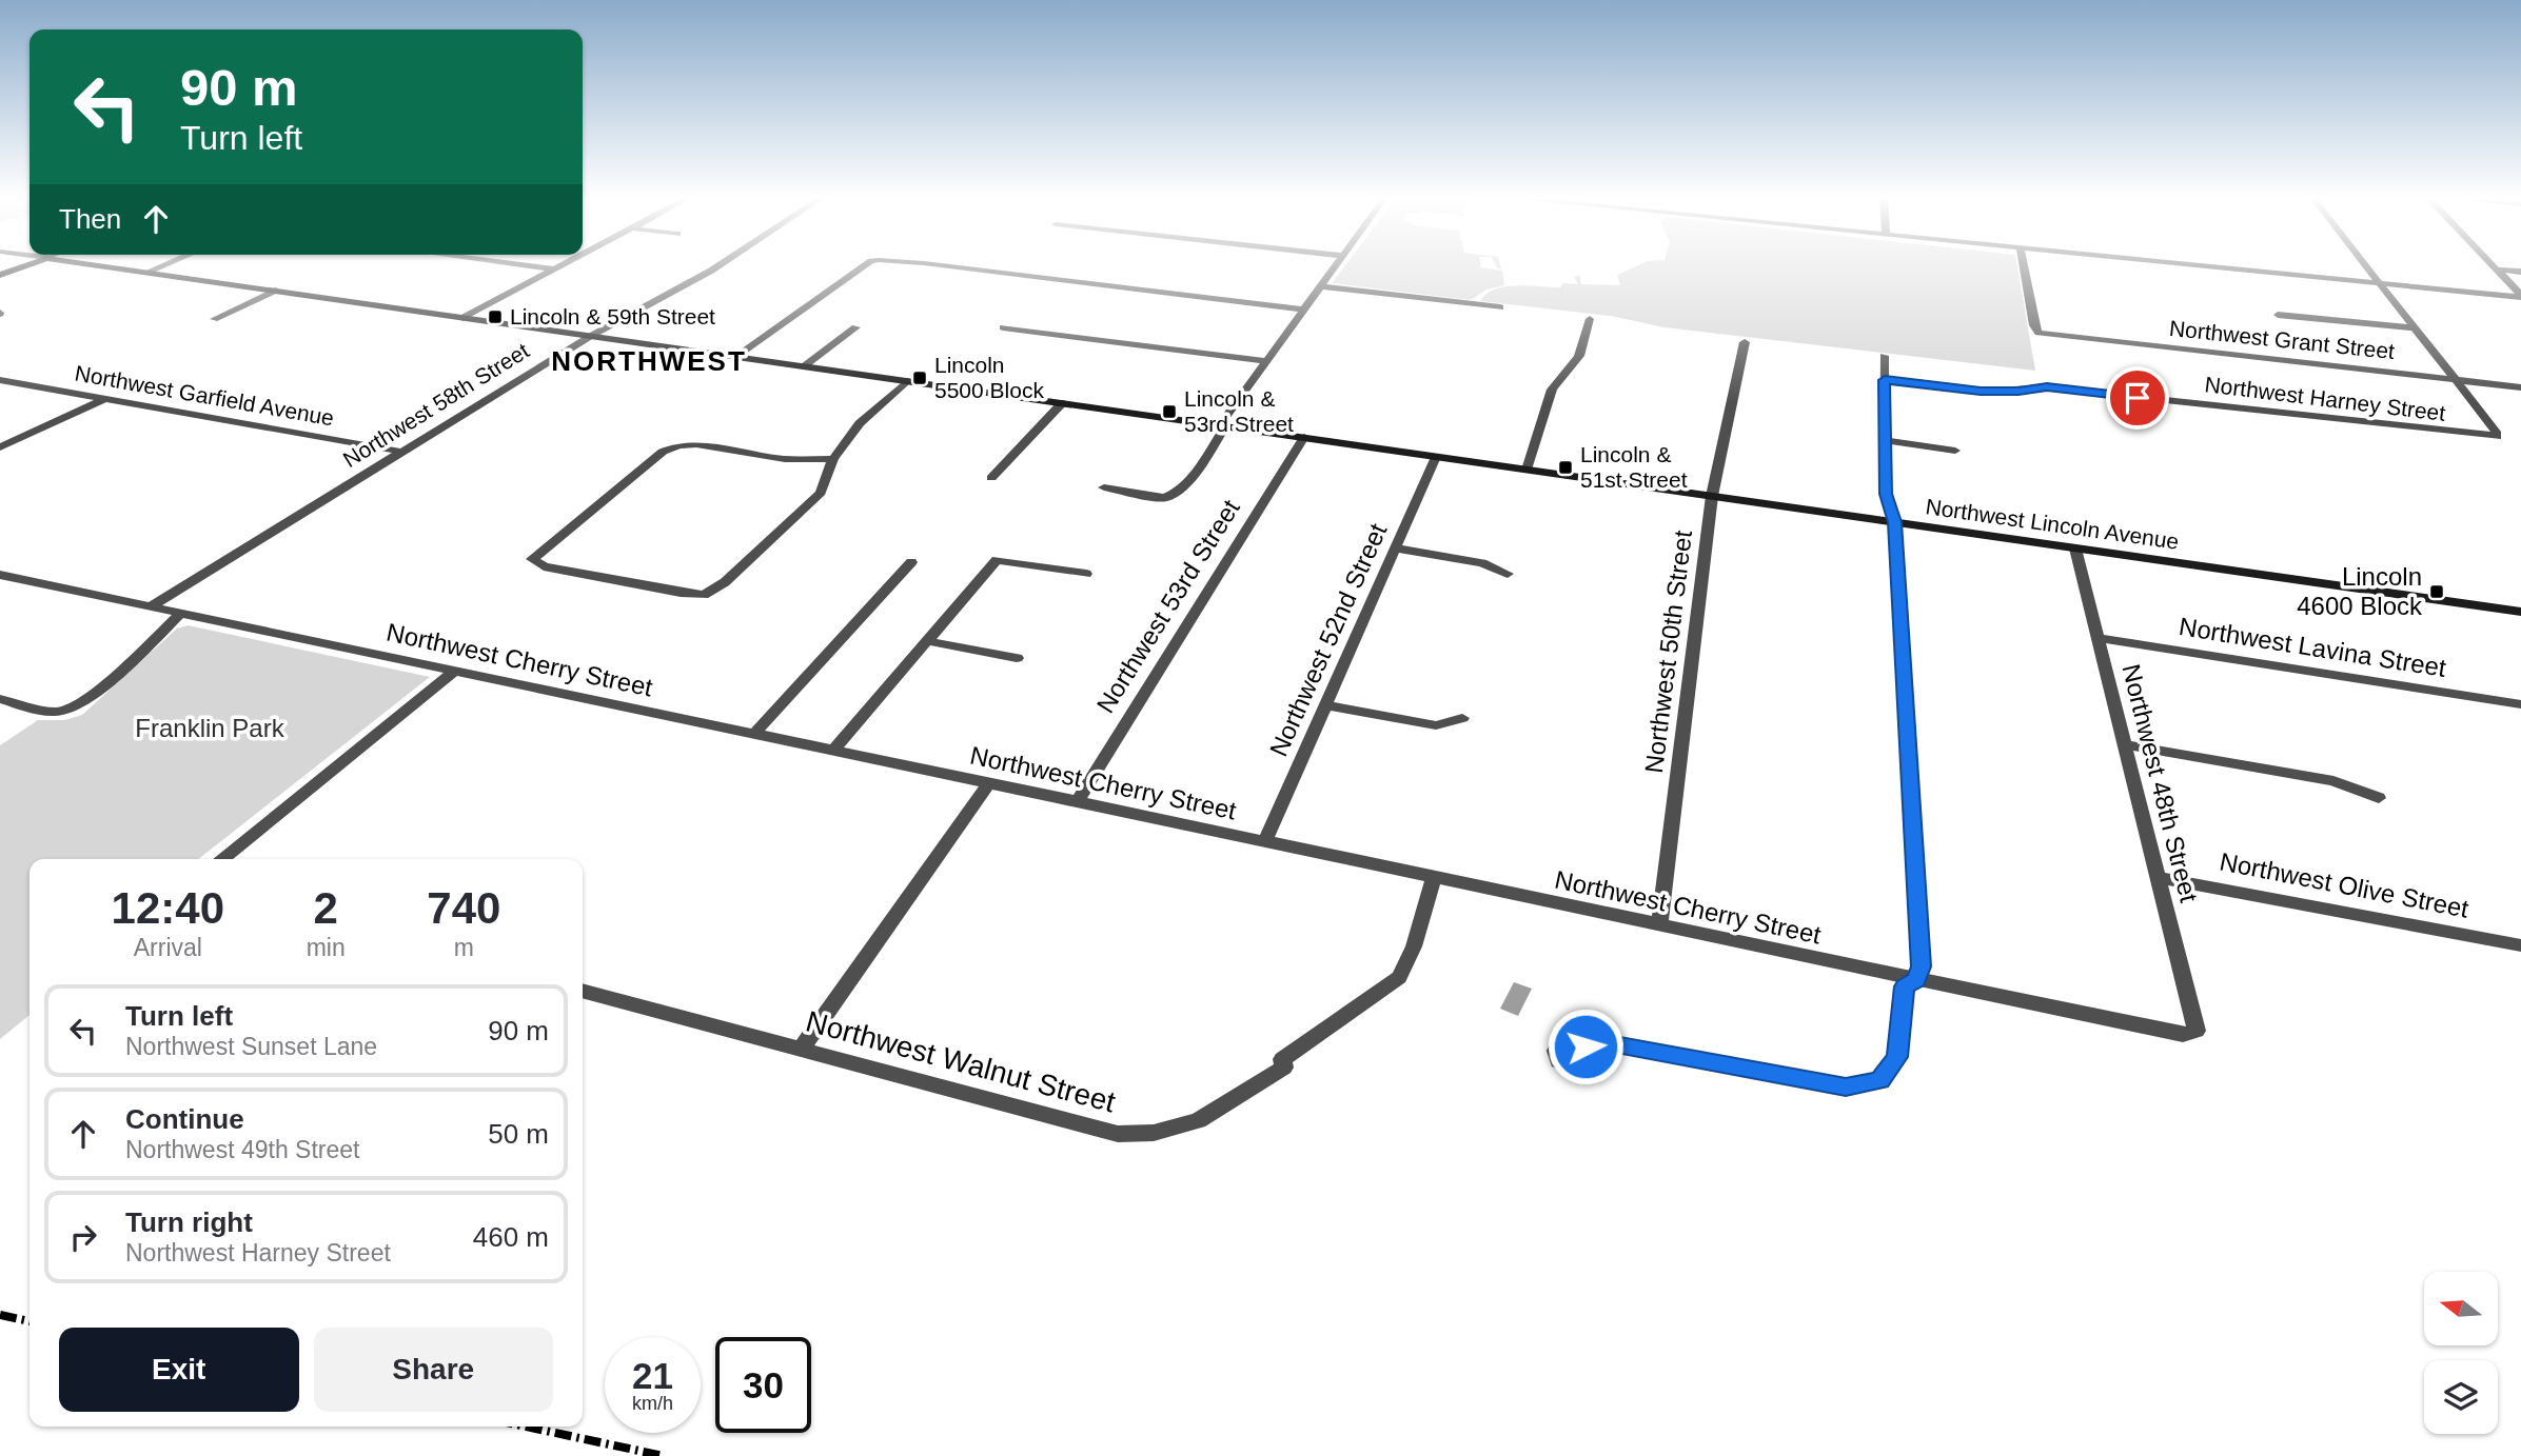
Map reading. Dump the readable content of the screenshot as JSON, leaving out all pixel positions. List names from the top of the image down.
{
  "streets": {
    "street": [
      "Northwest Grant Street",
      "Northwest Garfield Avenue",
      "Northwest Harney Street",
      "Northwest 58th Street",
      "Northwest Lincoln Avenue",
      "Northwest 53rd Street",
      "Northwest 52nd Street",
      "Northwest Lavina Street",
      "Northwest 50th Street",
      "Northwest Cherry Street",
      "Northwest 48th Street",
      "Northwest Olive Street",
      "Northwest Walnut Street"
    ]
  },
  "crossings": [
    ["Northwest Grant Street", "Northwest Harney Street"],
    ["Northwest Garfield Avenue", "Northwest 58th Street"],
    ["Northwest 58th Street", "Northwest Lincoln Avenue"],
    ["Northwest 58th Street", "Northwest Cherry Street"],
    ["Northwest Lincoln Avenue", "Northwest 53rd Street"],
    ["Northwest Lincoln Avenue", "Northwest 52nd Street"],
    ["Northwest Lincoln Avenue", "Northwest 50th Street"],
    ["Northwest Lincoln Avenue", "Northwest 48th Street"],
    ["Northwest 53rd Street", "Northwest Cherry Street"],
    ["Northwest 52nd Street", "Northwest Cherry Street"],
    ["Northwest Lavina Street", "Northwest 48th Street"],
    ["Northwest 50th Street", "Northwest Cherry Street"],
    ["Northwest Cherry Street", "Northwest 48th Street"],
    ["Northwest Cherry Street", "Northwest Walnut Street"],
    ["Northwest 48th Street", "Northwest Olive Street"]
  ],
  "districts": ["NORTHWEST"],
  "parks": ["Franklin Park"],
  "places": {
    "transit": [
      "Lincoln & 59th Street",
      "Lincoln 5500 Block",
      "Lincoln & 53rd Street",
      "Lincoln & 51st Street",
      "Lincoln 4600 Block"
    ]
  },
  "north": "left",
  "page": {
    "turn": ["90 m", "Turn left"],
    "then": "Then",
    "eta": [
      "12:40",
      "Arrival",
      "2",
      "min",
      "740",
      "m"
    ],
    "list": [
      {
        "name": "Turn left",
        "note": "Northwest Sunset Lane",
        "value": "90 m"
      },
      {
        "name": "Continue",
        "note": "Northwest 49th Street",
        "value": "50 m"
      },
      {
        "name": "Turn right",
        "note": "Northwest Harney Street",
        "value": "460 m"
      }
    ],
    "buttons": ["Exit", "Share"],
    "speed": "21 km/h",
    "limit": "30"
  }
}
